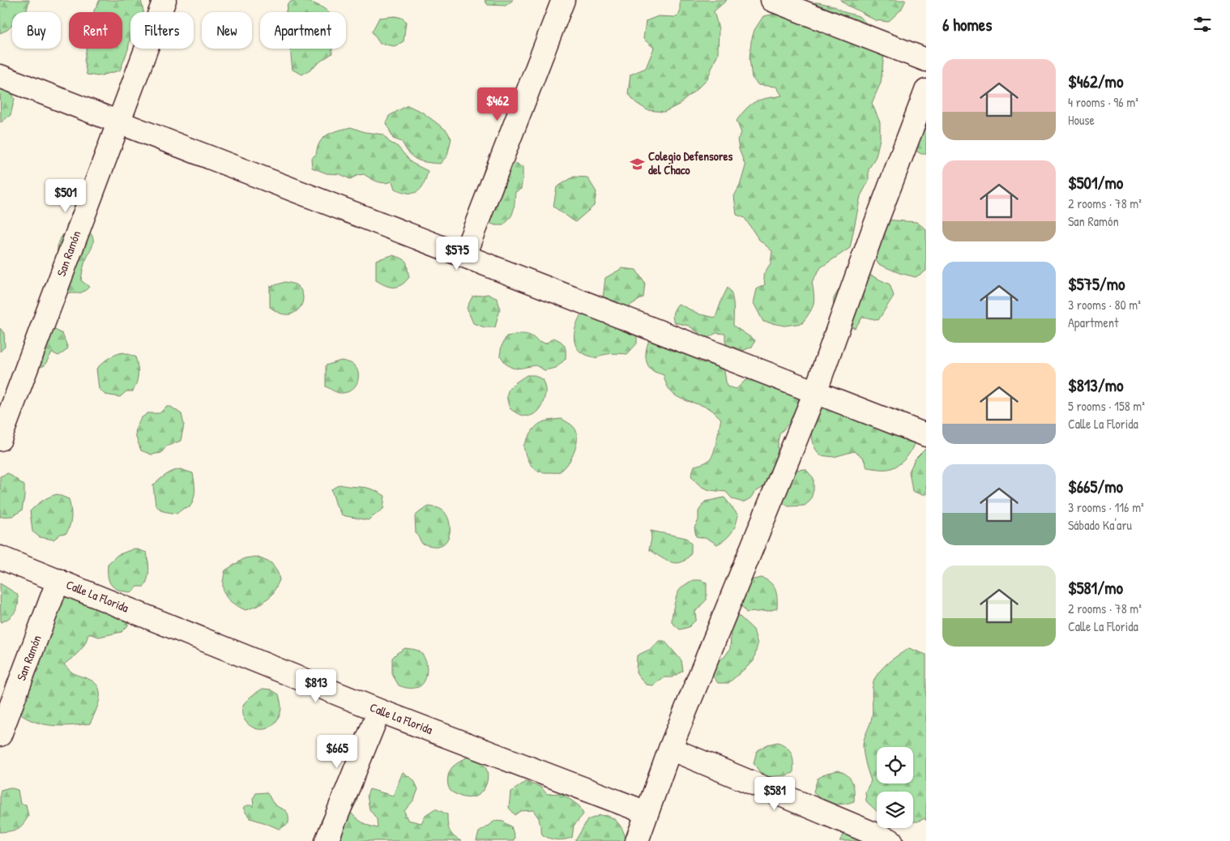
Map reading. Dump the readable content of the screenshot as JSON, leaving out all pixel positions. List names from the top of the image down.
{
  "streets": {
    "street": ["San Ramón", "Calle La Florida"]
  },
  "crossings": [
    ["San Ramón", "Calle La Florida"]
  ],
  "places": {
    "school or university": ["Colegio Defensores del Chaco"]
  },
  "page": {
    "heading": "6 homes",
    "chip": [
      "Buy",
      "Rent",
      "Filters",
      "New",
      "Apartment"
    ],
    "list": [
      {
        "name": "$462/mo",
        "note": "4 rooms · 96 m² · House"
      },
      {
        "name": "$501/mo",
        "note": "2 rooms · 78 m² · San Ramón"
      },
      {
        "name": "$575/mo",
        "note": "3 rooms · 80 m² · Apartment"
      },
      {
        "name": "$813/mo",
        "note": "5 rooms · 158 m² · Calle La Florida"
      },
      {
        "name": "$665/mo",
        "note": "3 rooms · 116 m² · Sábado Ka'aru"
      },
      {
        "name": "$581/mo",
        "note": "2 rooms · 78 m² · Calle La Florida"
      }
    ],
    "price": [
      "$462",
      "$501",
      "$575",
      "$813",
      "$665",
      "$581"
    ]
  }
}
